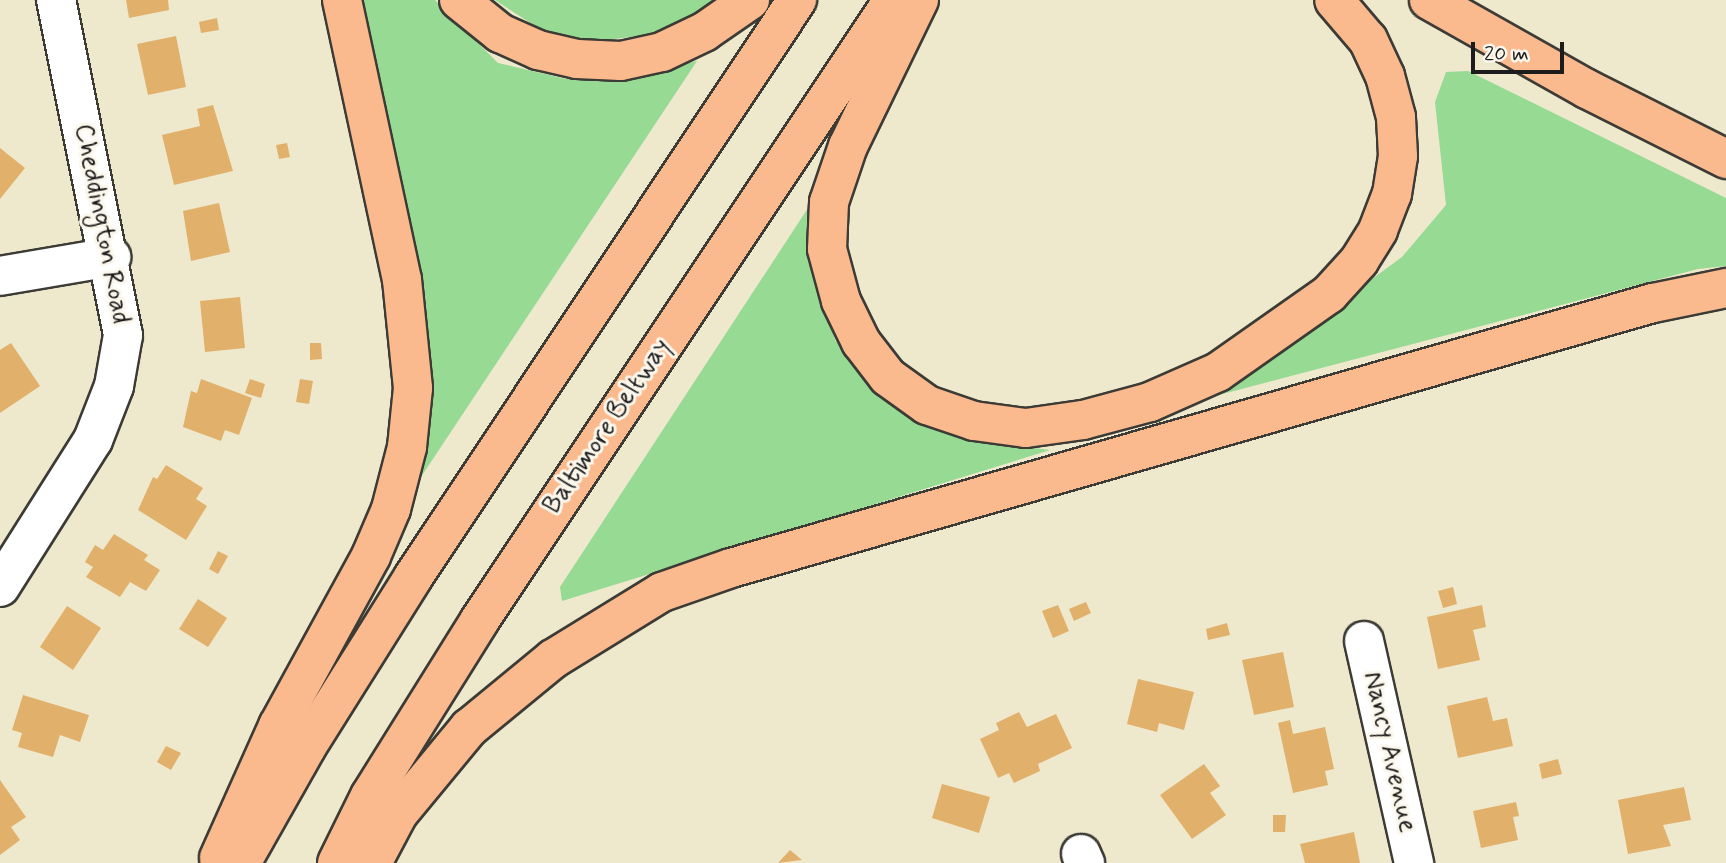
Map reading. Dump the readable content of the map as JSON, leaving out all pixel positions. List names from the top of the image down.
{
  "streets": {
    "highway": ["Baltimore Beltway"],
    "street": ["Cheddington Road", "Nancy Avenue"]
  },
  "scale_bar": "20 m"
}
